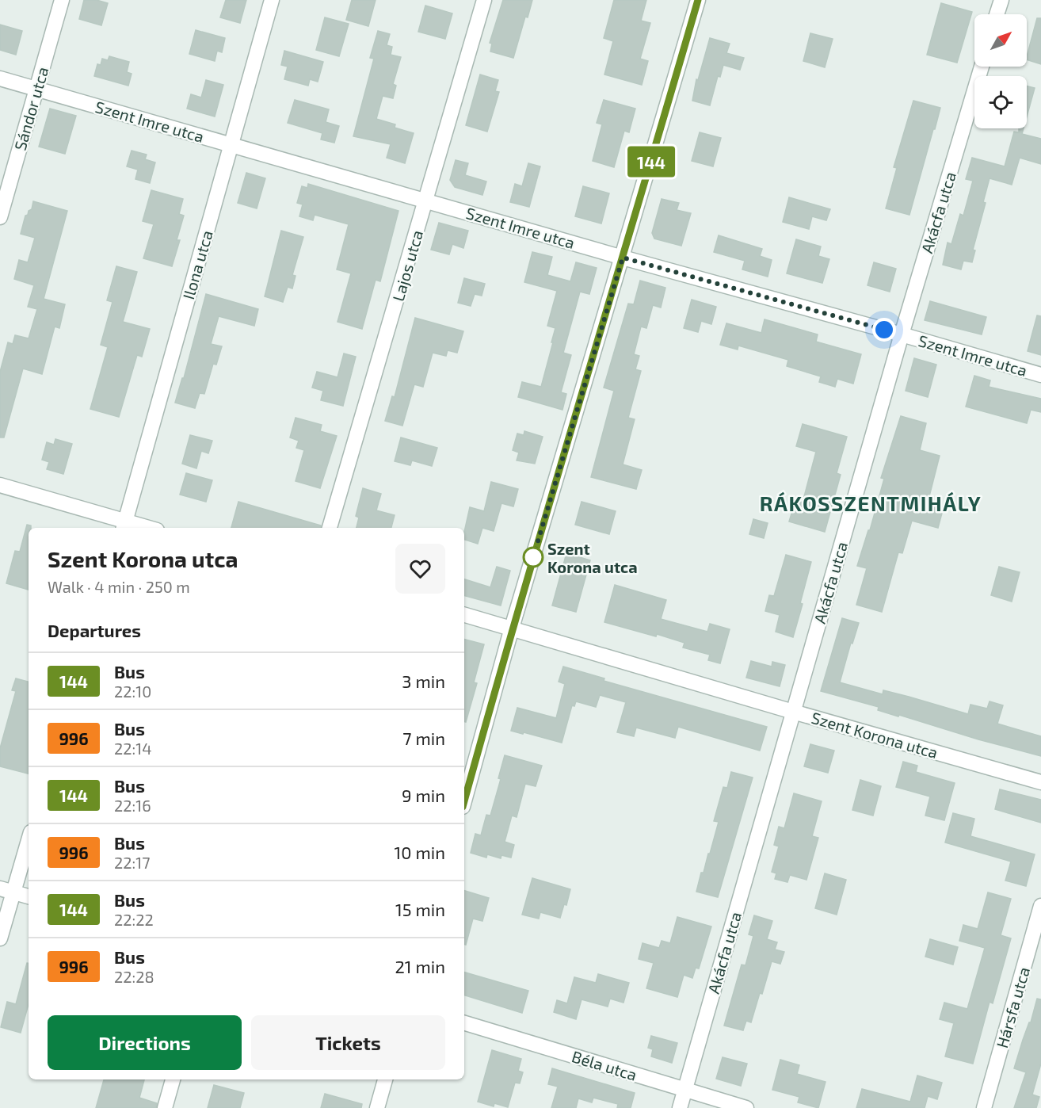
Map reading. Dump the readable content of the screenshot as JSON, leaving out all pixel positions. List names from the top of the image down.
{
  "streets": {
    "street": [
      "Sándor utca",
      "Szent Imre utca",
      "Akácfa utca",
      "Ilona utca",
      "Lajos utca",
      "Szent Korona utca",
      "Hársfa utca",
      "Béla utca"
    ]
  },
  "crossings": [
    ["Sándor utca", "Szent Imre utca"],
    ["Szent Imre utca", "Akácfa utca"],
    ["Szent Imre utca", "Ilona utca"],
    ["Szent Imre utca", "Lajos utca"],
    ["Akácfa utca", "Szent Korona utca"],
    ["Akácfa utca", "Béla utca"]
  ],
  "districts": ["RÁKOSSZENTMIHÁLY"],
  "places": ["Szent Korona utca"],
  "lines": ["bus line 144"],
  "north": "top right",
  "page": {
    "on_map": "144",
    "heading": [
      ["Szent Korona utca", "Walk · 4 min · 250 m"],
      "Departures"
    ],
    "list": [
      {
        "mark": "144",
        "name": "Bus",
        "note": "22:10",
        "value": "3 min"
      },
      {
        "mark": "996",
        "name": "Bus",
        "note": "22:14",
        "value": "7 min"
      },
      {
        "mark": "144",
        "name": "Bus",
        "note": "22:16",
        "value": "9 min"
      },
      {
        "mark": "996",
        "name": "Bus",
        "note": "22:17",
        "value": "10 min"
      },
      {
        "mark": "144",
        "name": "Bus",
        "note": "22:22",
        "value": "15 min"
      },
      {
        "mark": "996",
        "name": "Bus",
        "note": "22:28",
        "value": "21 min"
      }
    ],
    "buttons": ["Directions", "Tickets"]
  }
}
